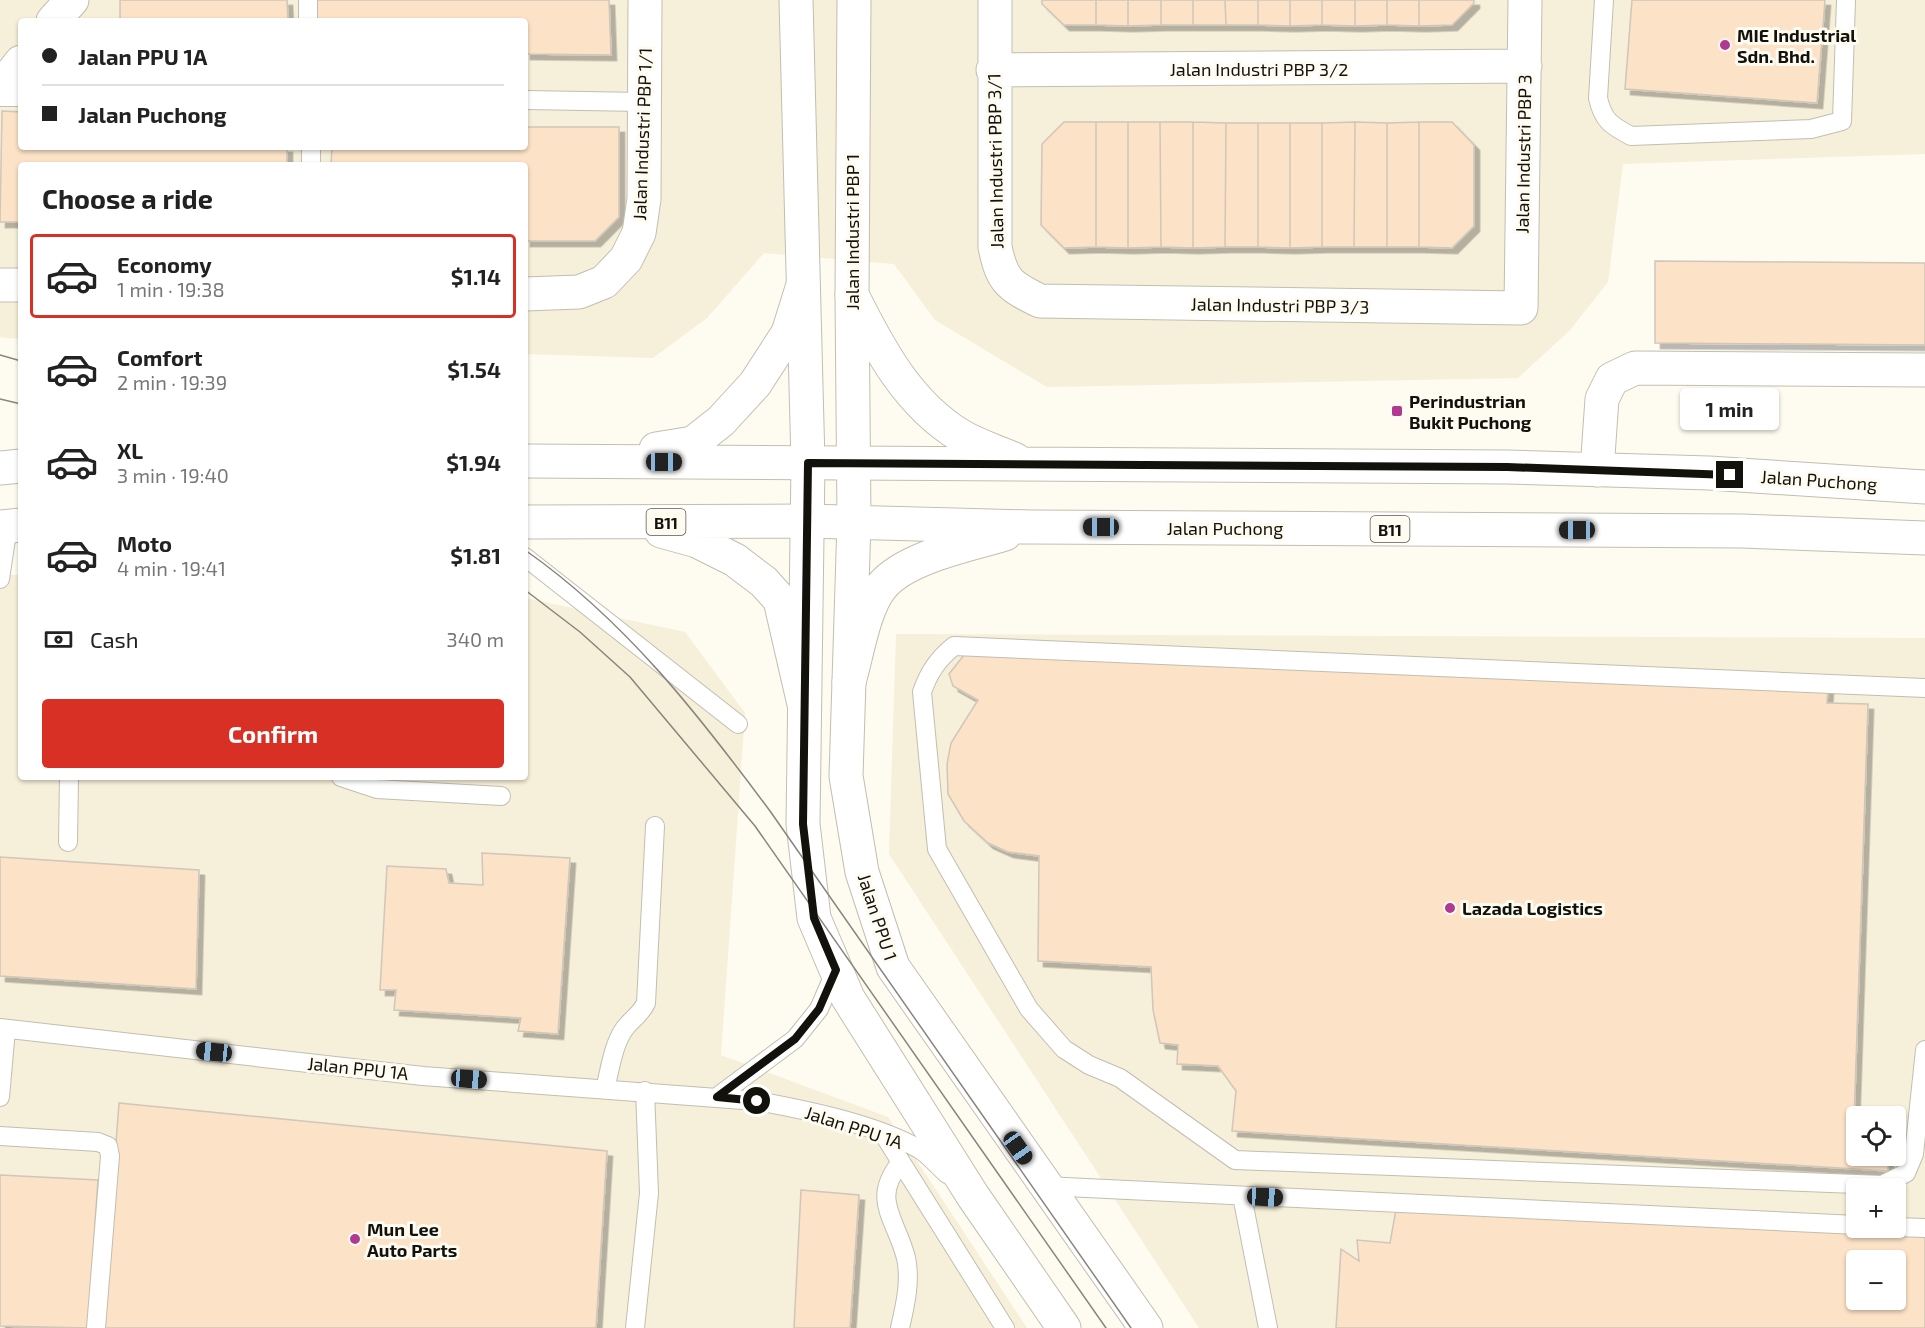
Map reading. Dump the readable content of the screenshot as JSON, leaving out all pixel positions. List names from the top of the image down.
{
  "streets": {
    "main road": [
      "Jalan Industri PBP 3/2",
      "Jalan Industri PBP 1/1",
      "Jalan Industri PBP 3",
      "Jalan Industri PBP 3/1",
      "Jalan Industri PBP 1",
      "Jalan Industri PBP 3/3",
      "Jalan Puchong",
      "B11",
      "Jalan PPU 1"
    ],
    "lane": ["Jalan PPU 1A"]
  },
  "crossings": [
    ["Jalan Industri PBP 3/2", "Jalan Industri PBP 3"],
    ["Jalan Industri PBP 3/2", "Jalan Industri PBP 3/1"],
    ["Jalan Industri PBP 3", "Jalan Industri PBP 3/3"],
    ["Jalan Industri PBP 3/1", "Jalan Industri PBP 3/3"],
    ["Jalan Industri PBP 1", "Jalan Puchong"],
    ["Jalan Industri PBP 1", "Jalan PPU 1"],
    ["Jalan Puchong", "Jalan PPU 1"]
  ],
  "places": {
    "other": ["MIE Industrial Sdn. Bhd.", "Lazada Logistics", "Mun Lee Auto Parts"],
    "transit": ["Perindustrian Bukit Puchong"]
  },
  "page": {
    "banner": ["Jalan PPU 1A", "Jalan Puchong"],
    "heading": "Choose a ride",
    "list": [
      {
        "name": "Economy",
        "note": "1 min · 19:38",
        "value": "$1.14"
      },
      {
        "name": "Comfort",
        "note": "2 min · 19:39",
        "value": "$1.54"
      },
      {
        "name": "XL",
        "note": "3 min · 19:40",
        "value": "$1.94"
      },
      {
        "name": "Moto",
        "note": "4 min · 19:41",
        "value": "$1.81"
      }
    ],
    "bubble": "1 min",
    "pay": ["Cash", "340 m"],
    "buttons": "Confirm",
    "map_buttons": ["+", "−"]
  }
}
